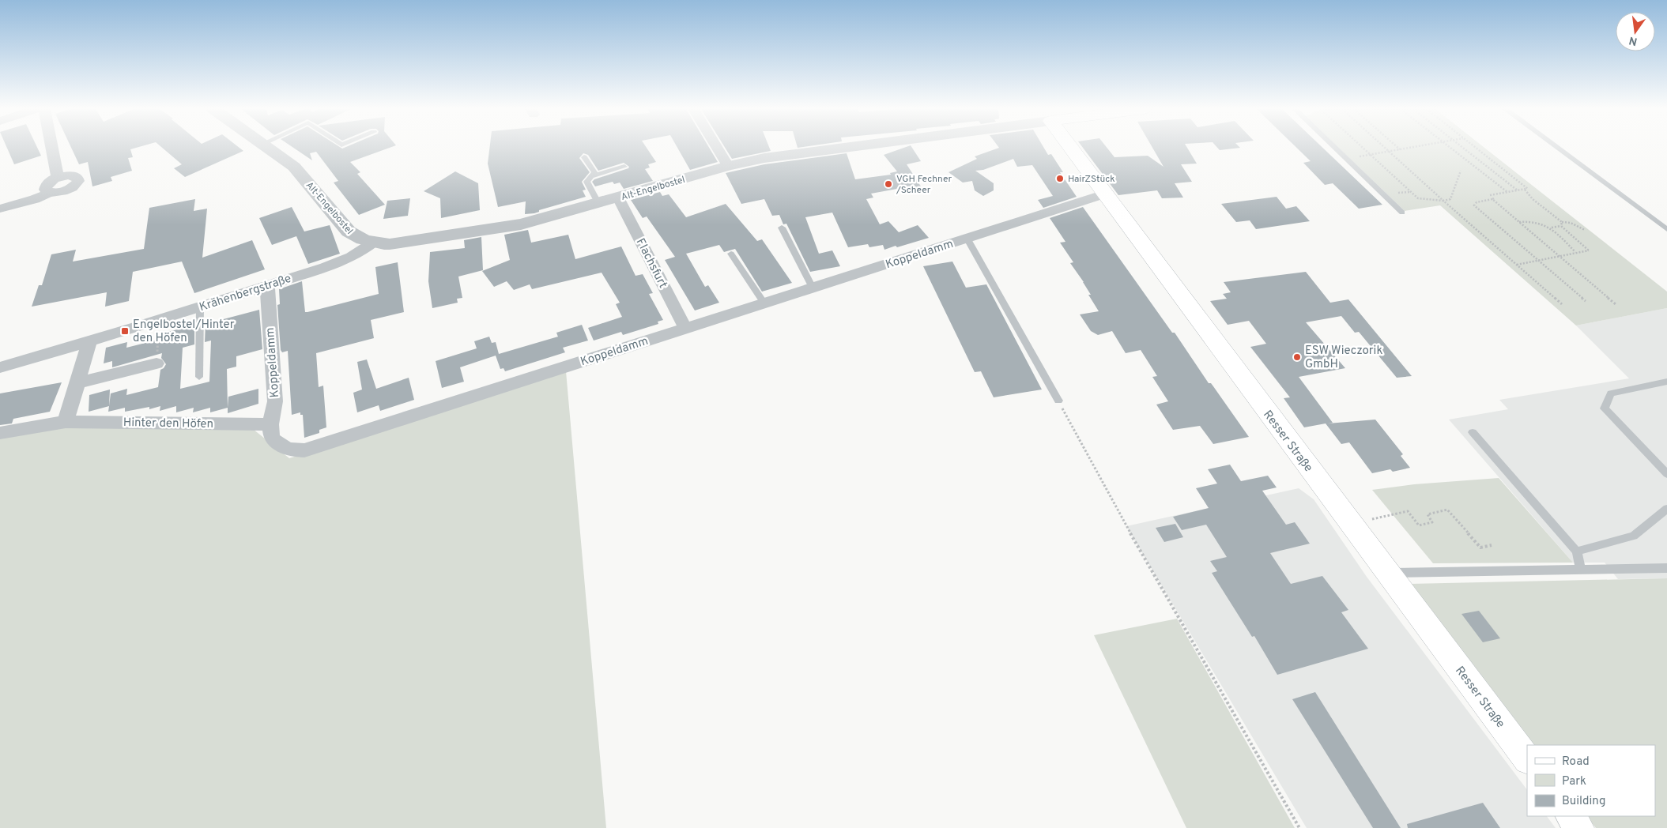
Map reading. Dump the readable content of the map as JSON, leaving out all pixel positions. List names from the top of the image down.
{
  "streets": {
    "main road": ["Resser Straße"],
    "street": [
      "Alt-Engelbostel",
      "Koppeldamm",
      "Flachsfurt",
      "Krähenbergstraße",
      "Hinter den Höfen"
    ]
  },
  "crossings": [
    ["Alt-Engelbostel", "Flachsfurt"],
    ["Alt-Engelbostel", "Krähenbergstraße"],
    ["Koppeldamm", "Flachsfurt"],
    ["Koppeldamm", "Krähenbergstraße"],
    ["Koppeldamm", "Hinter den Höfen"],
    ["Koppeldamm", "Resser Straße"]
  ],
  "places": {
    "other": ["HairZStück", "VGH Fechner /Scheer", "ESW Wieczorik GmbH"],
    "transit": ["Engelbostel/Hinter den Höfen"]
  },
  "legend": ["Road", "Park", "Building"],
  "north": "bottom"
}
